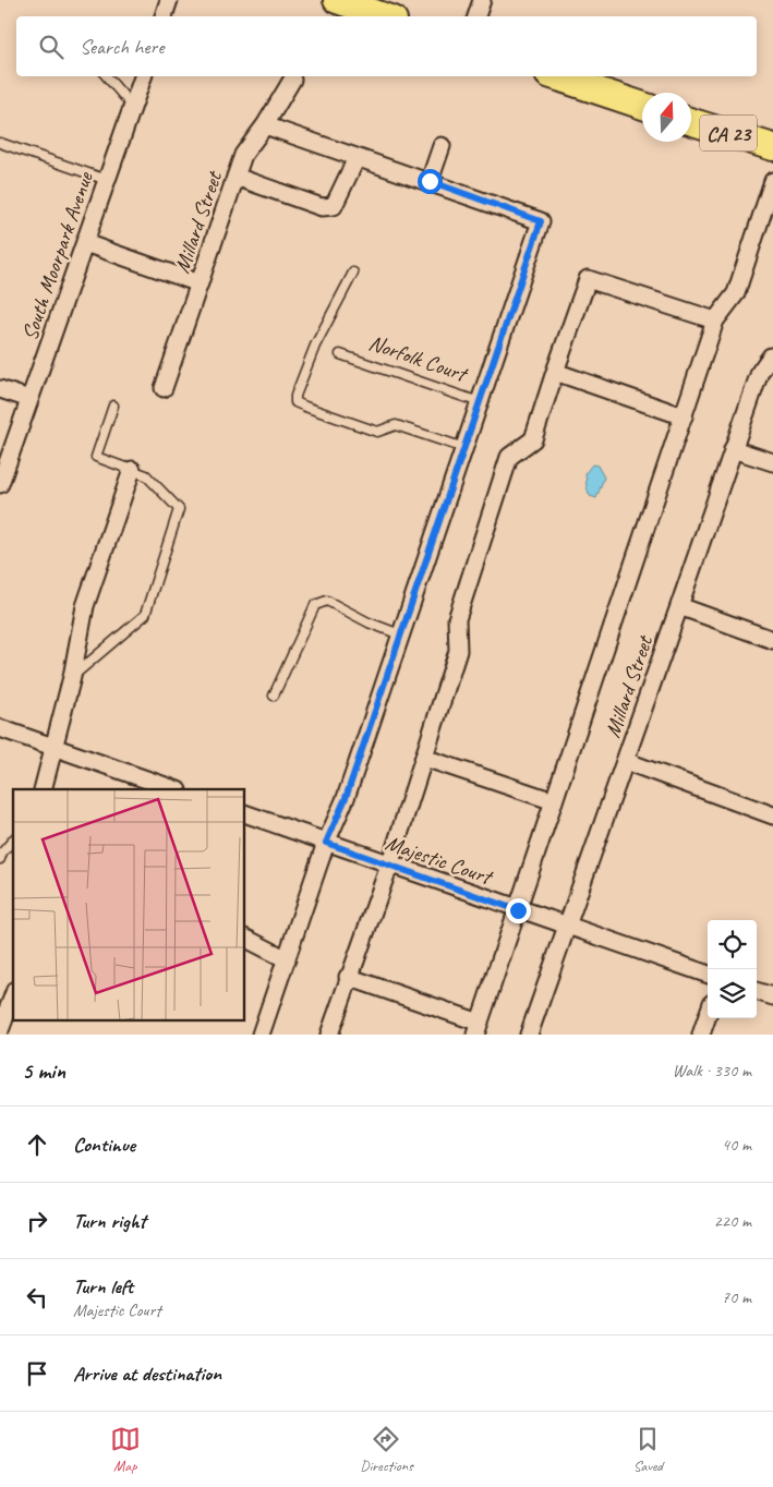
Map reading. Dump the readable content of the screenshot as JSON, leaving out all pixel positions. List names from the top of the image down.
{
  "streets": {
    "main road": ["CA 23"],
    "street": ["Millard Street", "South Moorpark Avenue", "Majestic Court"],
    "lane": ["Norfolk Court"]
  },
  "crossings": [
    ["Millard Street", "Majestic Court"]
  ],
  "north": "top",
  "page": {
    "search": "Search here",
    "heading": ["5 min", "Walk · 330 m"],
    "list": [
      ["Continue", "40 m"],
      ["Turn right", "220 m"],
      ["Turn left", "Majestic Court", "70 m"],
      "Arrive at destination"
    ],
    "nav": ["Map", "Directions", "Saved"]
  }
}
